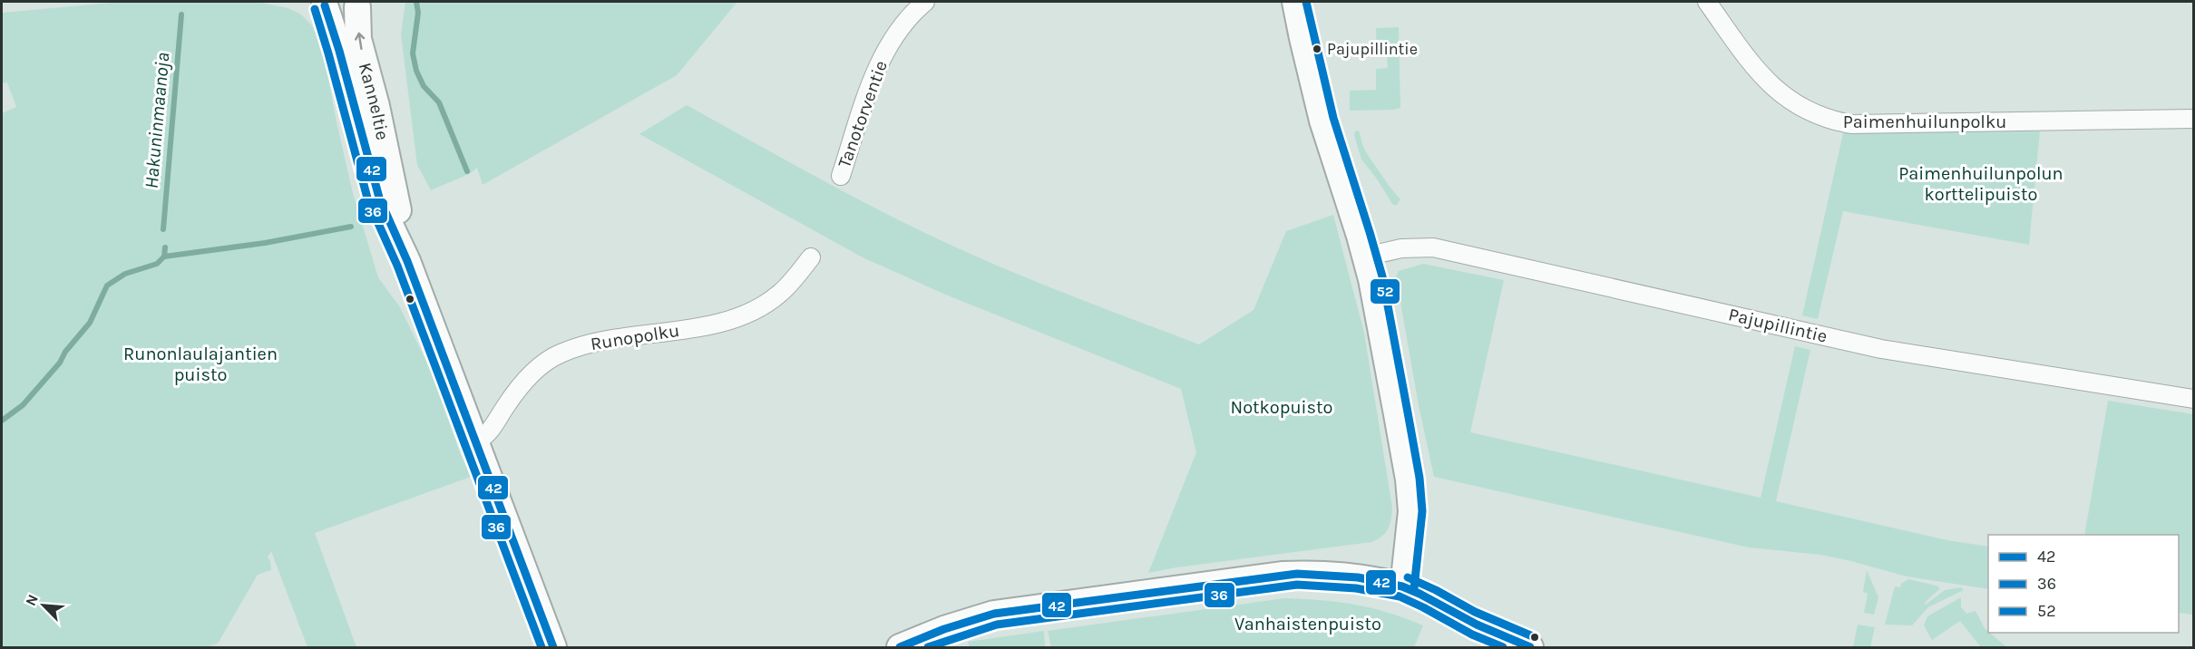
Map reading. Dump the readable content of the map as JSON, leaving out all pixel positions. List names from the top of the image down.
{
  "streets": {
    "main road": ["Kanneltie"],
    "street": [
      "Tanotorventie",
      "Paimenhuilunpolku",
      "Pajupillintie",
      "Runopolku"
    ]
  },
  "crossings": [
    ["Kanneltie", "Runopolku"]
  ],
  "water": ["Hakuninmaanoja"],
  "parks": [
    "Paimenhuilunpolun korttelipuisto",
    "Runonlaulajantien puisto",
    "Notkopuisto",
    "Vanhaistenpuisto"
  ],
  "places": ["Pajupillintie"],
  "lines": ["transit line 52", "transit line 42", "transit line 36"],
  "legend": ["42", "36", "52"],
  "north": "top left"
}
